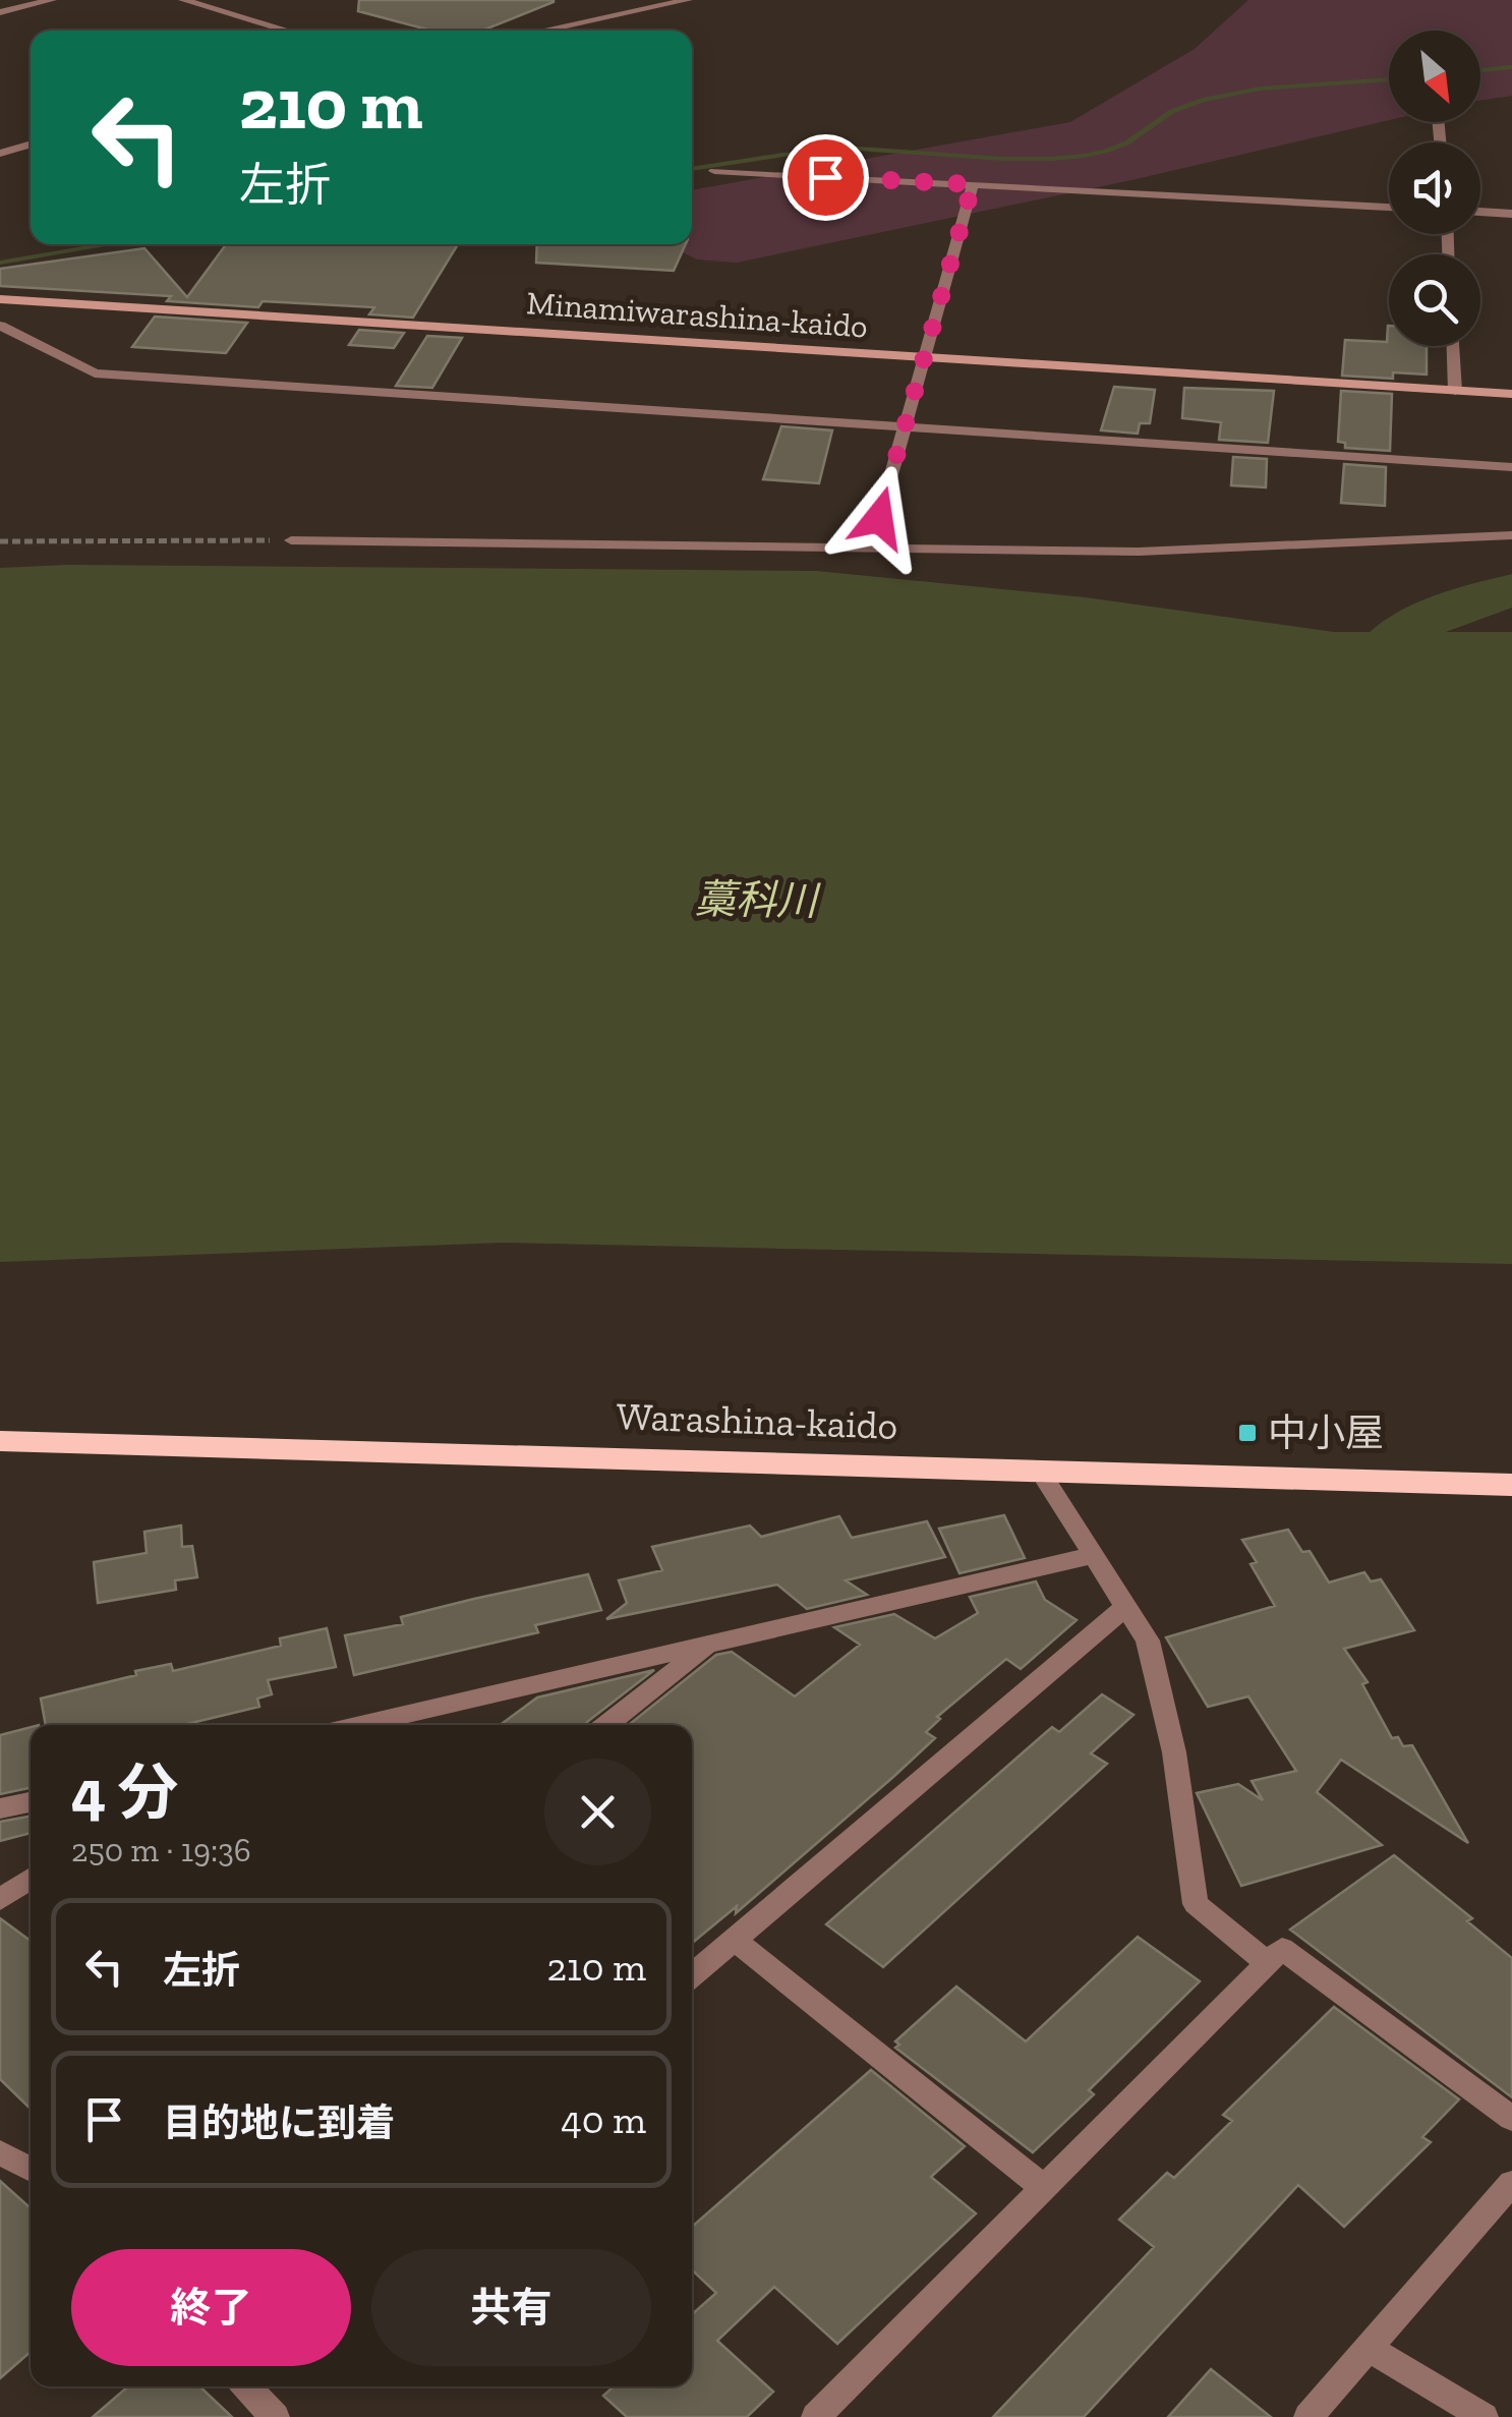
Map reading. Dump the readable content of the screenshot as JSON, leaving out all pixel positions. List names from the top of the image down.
{
  "streets": {
    "highway": ["Warashina-kaido"],
    "main road": ["Minamiwarashina-kaido"]
  },
  "water": ["藁科川"],
  "places": {
    "transit": ["中小屋"]
  },
  "north": "bottom right",
  "page": {
    "turn": ["210 m", "左折"],
    "heading": ["4 分", "250 m · 19:36"],
    "list": [
      {
        "name": "左折",
        "value": "210 m"
      },
      {
        "name": "目的地に到着",
        "value": "40 m"
      }
    ],
    "buttons": ["終了", "共有"]
  }
}
